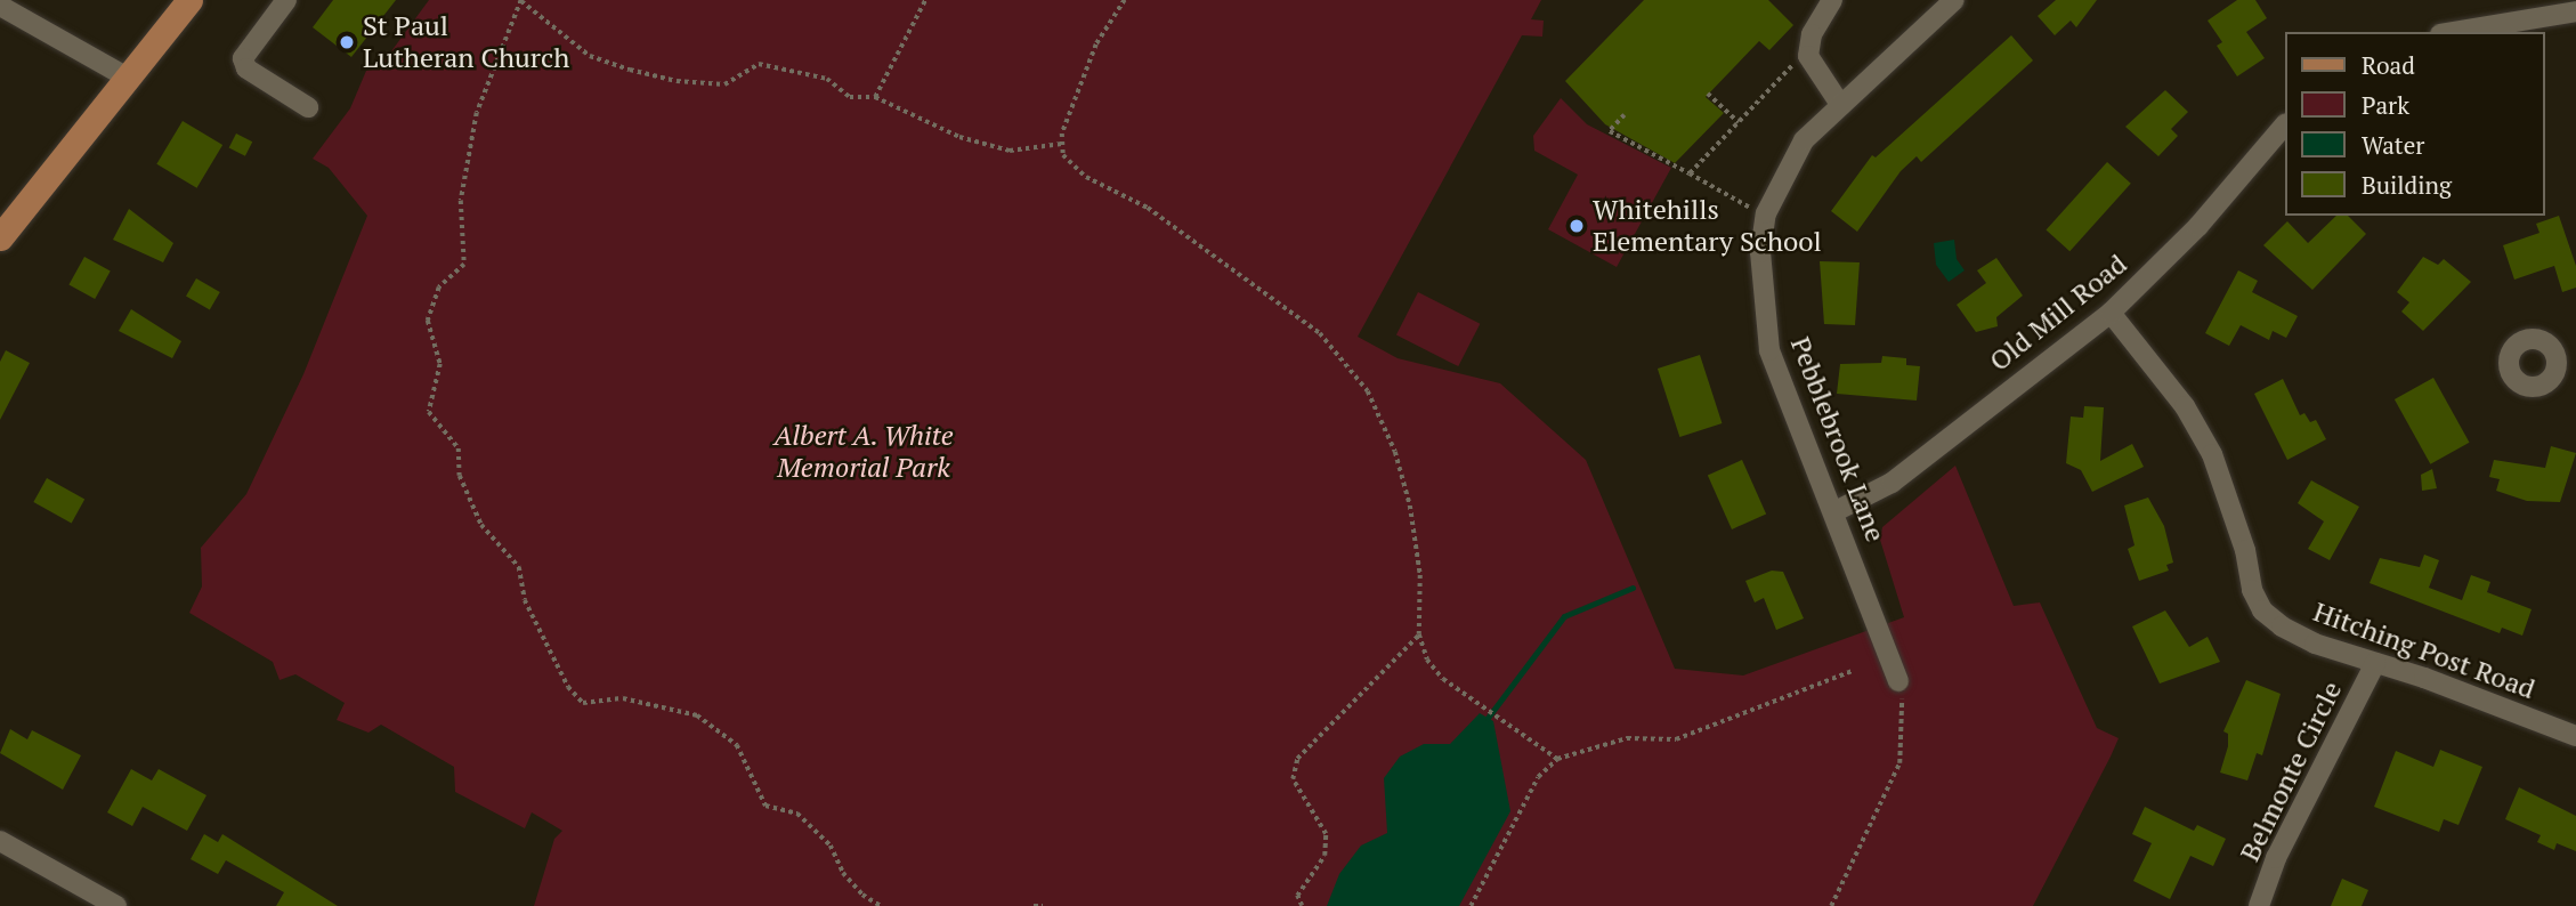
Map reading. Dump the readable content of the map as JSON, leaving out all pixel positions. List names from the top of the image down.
{
  "streets": {
    "street": [
      "Old Mill Road",
      "Pebblebrook Lane",
      "Hitching Post Road",
      "Belmonte Circle"
    ]
  },
  "crossings": [
    ["Old Mill Road", "Pebblebrook Lane"],
    ["Old Mill Road", "Hitching Post Road"],
    ["Hitching Post Road", "Belmonte Circle"]
  ],
  "parks": ["Albert A. White Memorial Park"],
  "places": ["St Paul Lutheran Church", "Whitehills Elementary School"],
  "legend": [
    "Road",
    "Park",
    "Water",
    "Building"
  ]
}
